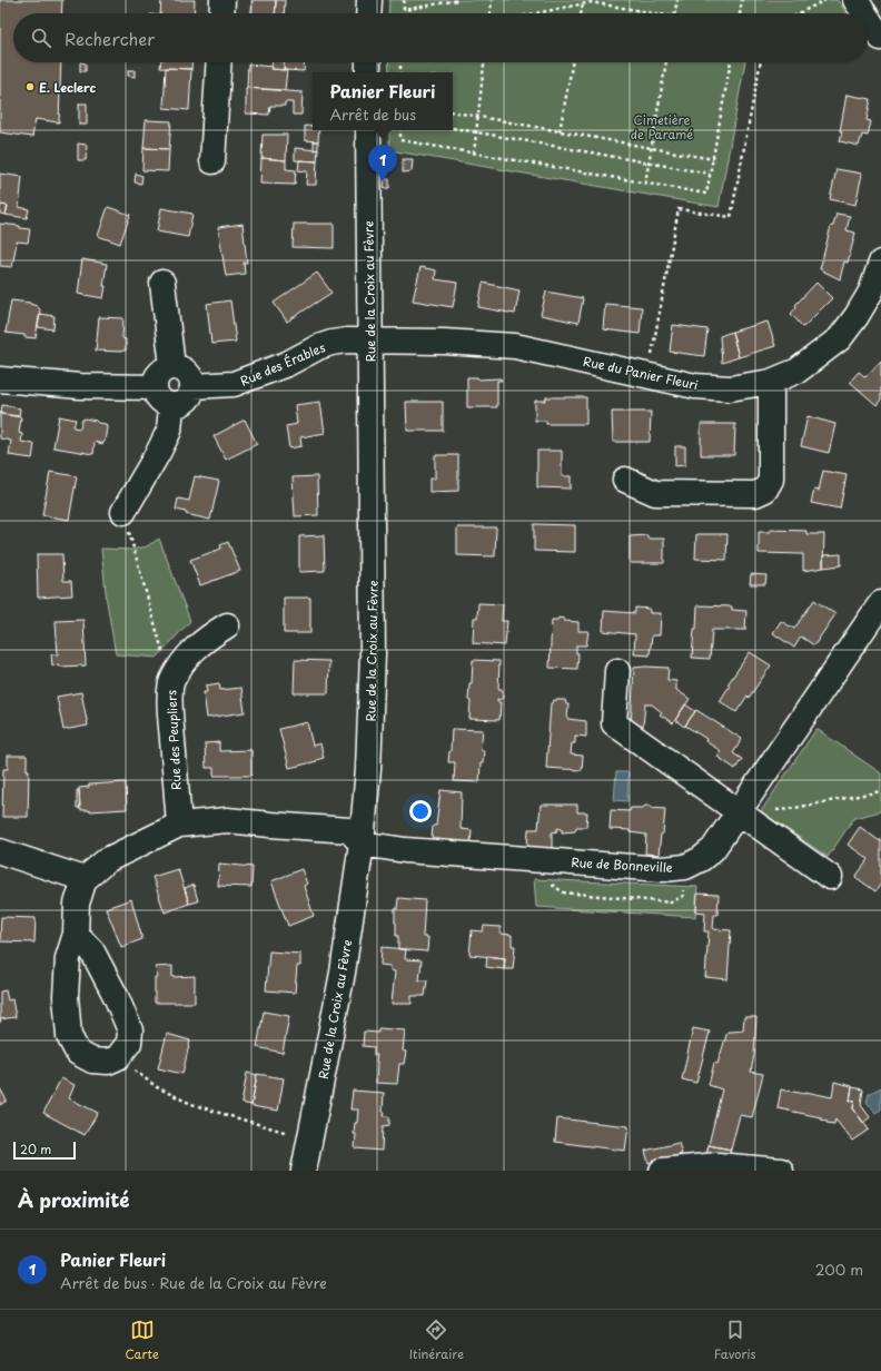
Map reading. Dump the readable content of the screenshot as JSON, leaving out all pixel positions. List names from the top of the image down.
{
  "streets": {
    "street": [
      "Rue de la Croix au Fèvre",
      "Rue des Érables",
      "Rue du Panier Fleuri",
      "Rue des Peupliers",
      "Rue de Bonneville"
    ]
  },
  "crossings": [
    ["Rue de la Croix au Fèvre", "Rue des Érables"],
    ["Rue de la Croix au Fèvre", "Rue du Panier Fleuri"],
    ["Rue de la Croix au Fèvre", "Rue de Bonneville"],
    ["Rue des Érables", "Rue du Panier Fleuri"]
  ],
  "parks": ["Cimetière de Paramé"],
  "places": ["E. Leclerc"],
  "scale_bar": "20 m",
  "page": {
    "search": "Rechercher",
    "popup": ["Panier Fleuri", "Arrêt de bus"],
    "pins": "1",
    "scale": "20 m",
    "heading": "À proximité",
    "list": [
      {
        "mark": "1",
        "name": "Panier Fleuri",
        "note": "Arrêt de bus · Rue de la Croix au Fèvre",
        "value": "200 m"
      }
    ],
    "nav": ["Carte", "Itinéraire", "Favoris"]
  }
}
